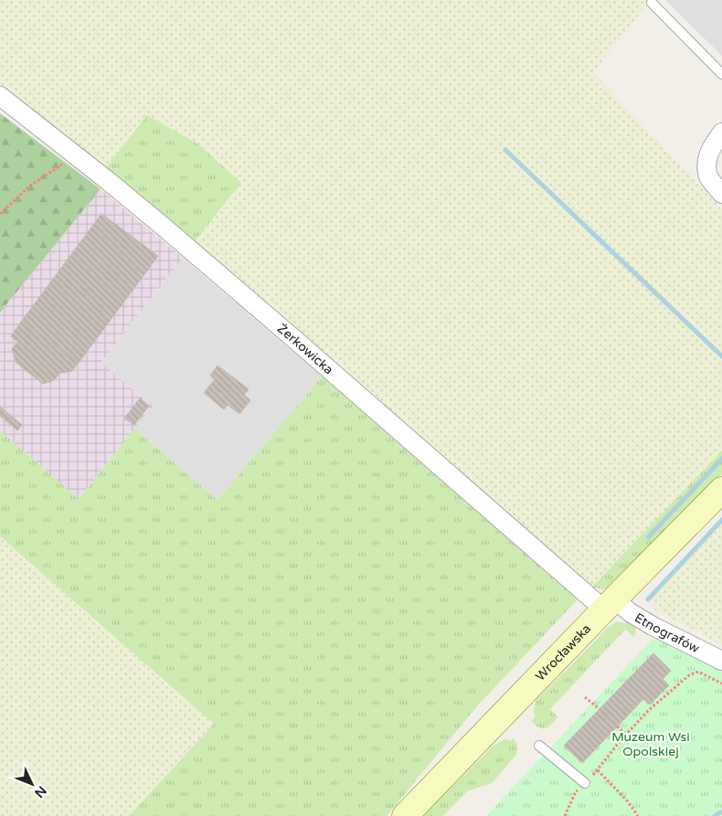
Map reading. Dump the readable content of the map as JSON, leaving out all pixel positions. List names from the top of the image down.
{
  "streets": {
    "main road": ["Wrocławska"],
    "street": ["Żerkowicka", "Etnografów"]
  },
  "crossings": [
    ["Żerkowicka", "Etnografów"],
    ["Żerkowicka", "Wrocławska"],
    ["Etnografów", "Wrocławska"]
  ],
  "parks": ["Muzeum Wsi Opolskiej"],
  "north": "bottom right"
}
